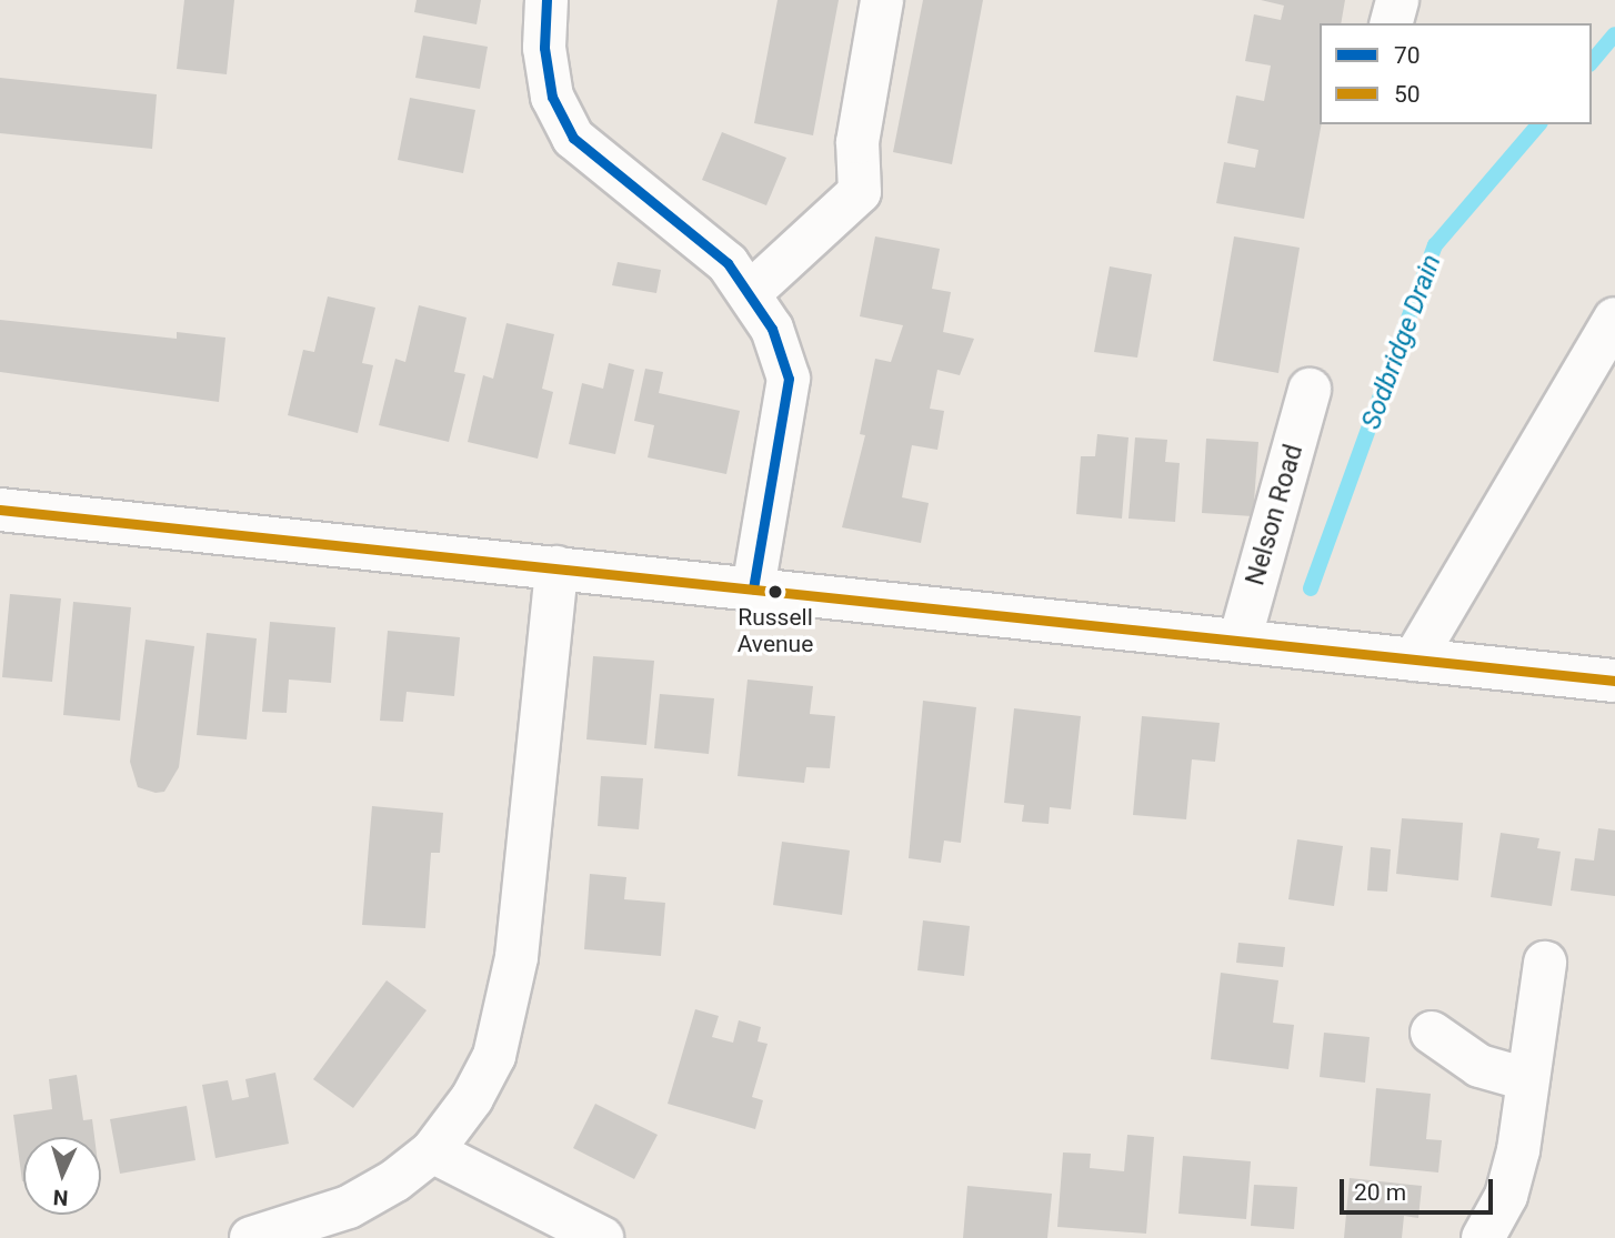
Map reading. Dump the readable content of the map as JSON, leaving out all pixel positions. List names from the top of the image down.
{
  "streets": {
    "street": ["Nelson Road"]
  },
  "water": ["Sodbridge Drain"],
  "places": ["Russell Avenue"],
  "lines": ["transit line 70", "transit line 50"],
  "legend": ["70", "50"],
  "scale_bar": "20 m",
  "north": "bottom"
}
